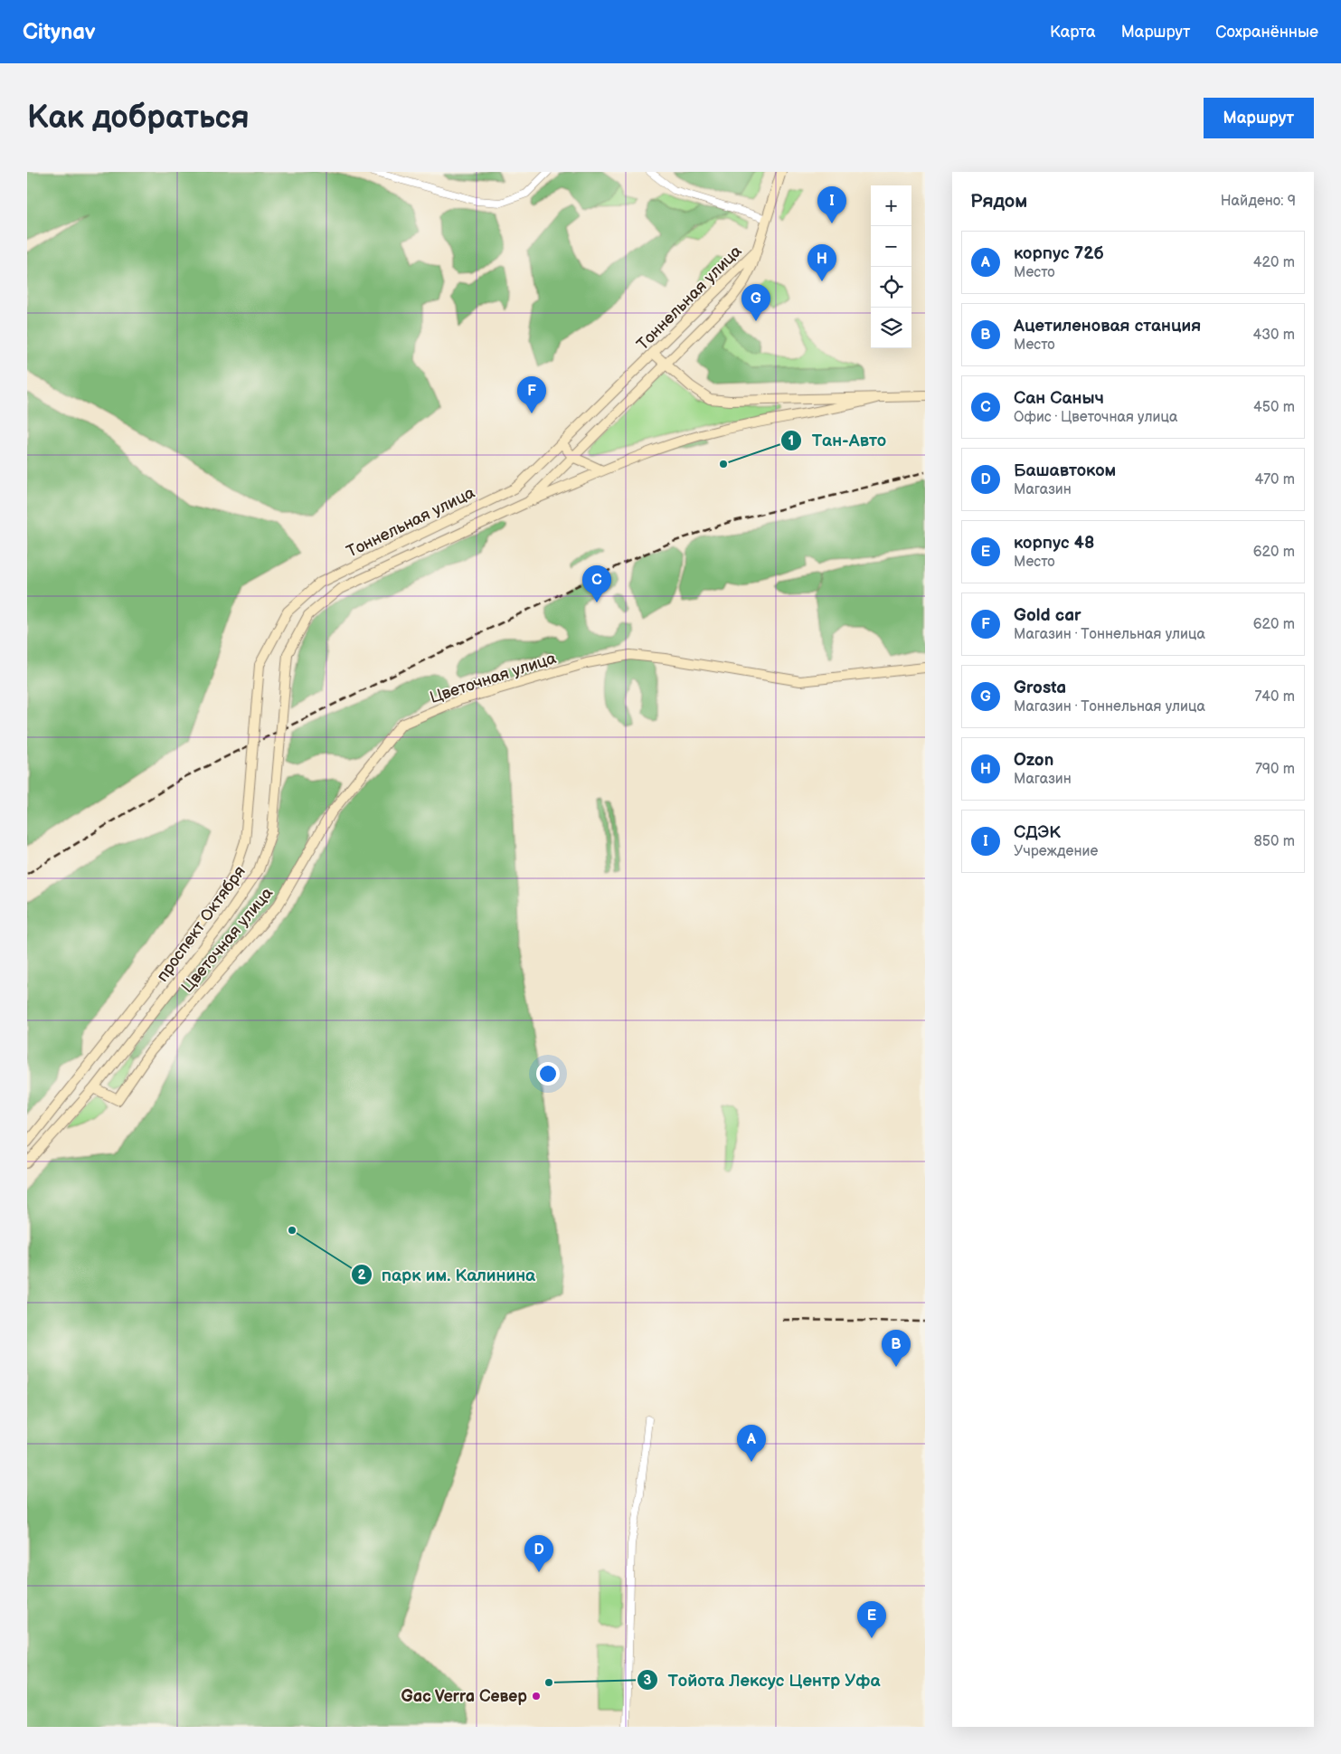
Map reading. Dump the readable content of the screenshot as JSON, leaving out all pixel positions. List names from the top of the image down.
{
  "streets": {
    "main road": ["Тоннельная улица", "Цветочная улица", "проспект Октября"]
  },
  "crossings": [
    ["Тоннельная улица", "проспект Октября"],
    ["Цветочная улица", "проспект Октября"]
  ],
  "places": [
    "Тан-Авто",
    "парк им. Калинина",
    "Тойота Лексус Центр Уфа",
    "Gac Verra Север"
  ],
  "page": {
    "header": "Citynav",
    "nav": ["Карта", "Маршрут", "Сохранённые"],
    "buttons": "Маршрут",
    "title": "Как добраться",
    "heading": ["Рядом", "Найдено: 9"],
    "map_buttons": ["+", "−"],
    "pins": [
      "I",
      "H",
      "G",
      "F",
      "C",
      "B",
      "A",
      "D",
      "E"
    ],
    "list": [
      {
        "mark": "A",
        "name": "корпус 72б",
        "note": "Место",
        "value": "420 m"
      },
      {
        "mark": "B",
        "name": "Ацетиленовая станция",
        "note": "Место",
        "value": "430 m"
      },
      {
        "mark": "C",
        "name": "Сан Саныч",
        "note": "Офис · Цветочная улица",
        "value": "450 m"
      },
      {
        "mark": "D",
        "name": "Башавтоком",
        "note": "Магазин",
        "value": "470 m"
      },
      {
        "mark": "E",
        "name": "корпус 48",
        "note": "Место",
        "value": "620 m"
      },
      {
        "mark": "F",
        "name": "Gold car",
        "note": "Магазин · Тоннельная улица",
        "value": "620 m"
      },
      {
        "mark": "G",
        "name": "Grosta",
        "note": "Магазин · Тоннельная улица",
        "value": "740 m"
      },
      {
        "mark": "H",
        "name": "Ozon",
        "note": "Магазин",
        "value": "790 m"
      },
      {
        "mark": "I",
        "name": "СДЭК",
        "note": "Учреждение",
        "value": "850 m"
      }
    ]
  }
}
